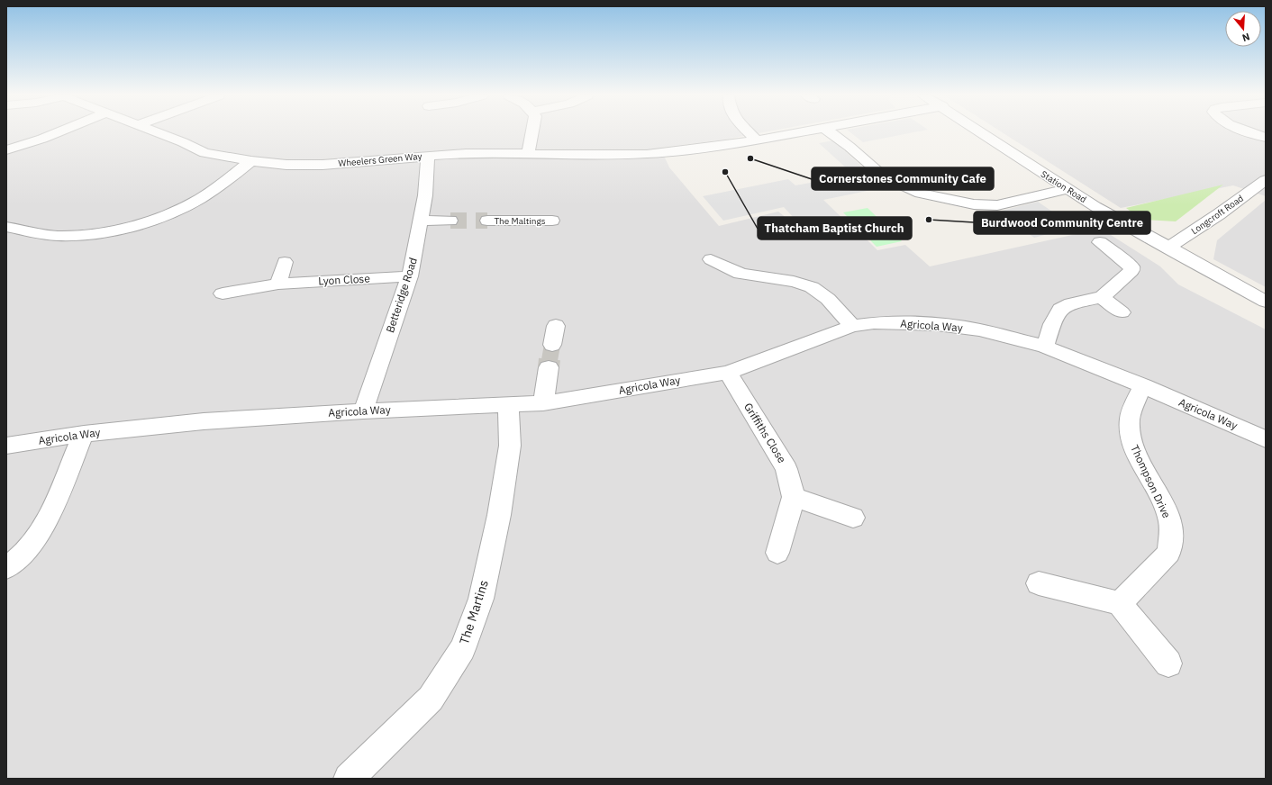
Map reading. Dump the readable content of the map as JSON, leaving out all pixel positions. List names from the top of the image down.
{
  "streets": {
    "street": [
      "Wheelers Green Way",
      "Station Road",
      "Longcroft Road",
      "The Maltings",
      "Lyon Close",
      "Betteridge Road",
      "Agricola Way",
      "Griffiths Close",
      "Thompson Drive",
      "The Martins"
    ]
  },
  "crossings": [
    ["Wheelers Green Way", "Betteridge Road"],
    ["Station Road", "Longcroft Road"],
    ["Lyon Close", "Betteridge Road"],
    ["Betteridge Road", "Agricola Way"],
    ["Agricola Way", "Griffiths Close"],
    ["Agricola Way", "Thompson Drive"],
    ["Agricola Way", "The Martins"]
  ],
  "places": ["Cornerstones Community Cafe", "Thatcham Baptist Church", "Burdwood Community Centre"],
  "north": "bottom"
}
